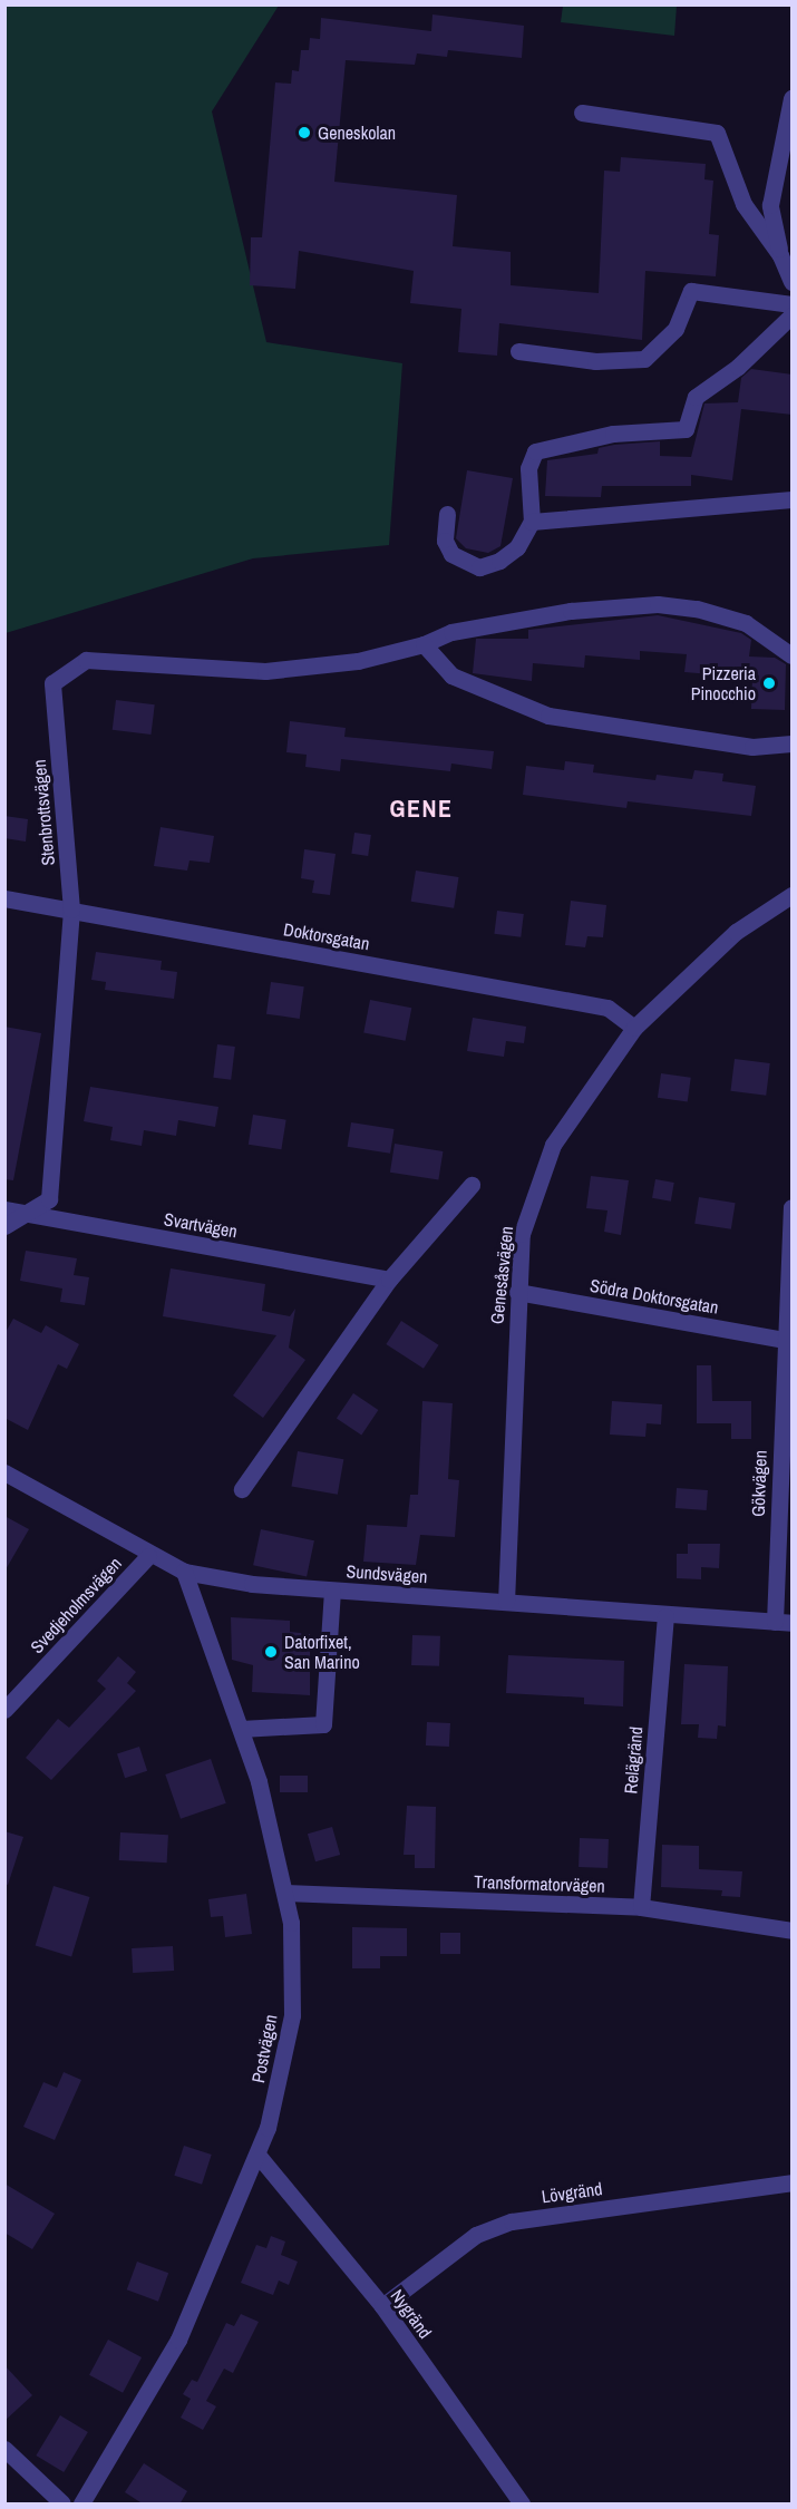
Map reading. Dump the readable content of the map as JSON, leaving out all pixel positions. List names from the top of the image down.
{
  "streets": {
    "street": [
      "Stenbrottsvägen",
      "Doktorsgatan",
      "Svartvägen",
      "Genesåsvägen",
      "Södra Doktorsgatan",
      "Gökvägen",
      "Sundsvägen",
      "Svedjeholmsvägen",
      "Relägränd",
      "Transformatorvägen",
      "Postvägen",
      "Lövgränd",
      "Nygränd"
    ]
  },
  "crossings": [
    ["Stenbrottsvägen", "Doktorsgatan"],
    ["Stenbrottsvägen", "Svartvägen"],
    ["Doktorsgatan", "Genesåsvägen"],
    ["Genesåsvägen", "Södra Doktorsgatan"],
    ["Genesåsvägen", "Sundsvägen"],
    ["Södra Doktorsgatan", "Gökvägen"],
    ["Gökvägen", "Sundsvägen"],
    ["Sundsvägen", "Svedjeholmsvägen"],
    ["Sundsvägen", "Relägränd"],
    ["Sundsvägen", "Postvägen"],
    ["Relägränd", "Transformatorvägen"],
    ["Transformatorvägen", "Postvägen"],
    ["Postvägen", "Nygränd"],
    ["Lövgränd", "Nygränd"]
  ],
  "districts": ["GENE"],
  "places": ["Geneskolan", "Pizzeria Pinocchio", "Datorfixet, San Marino"]
}
